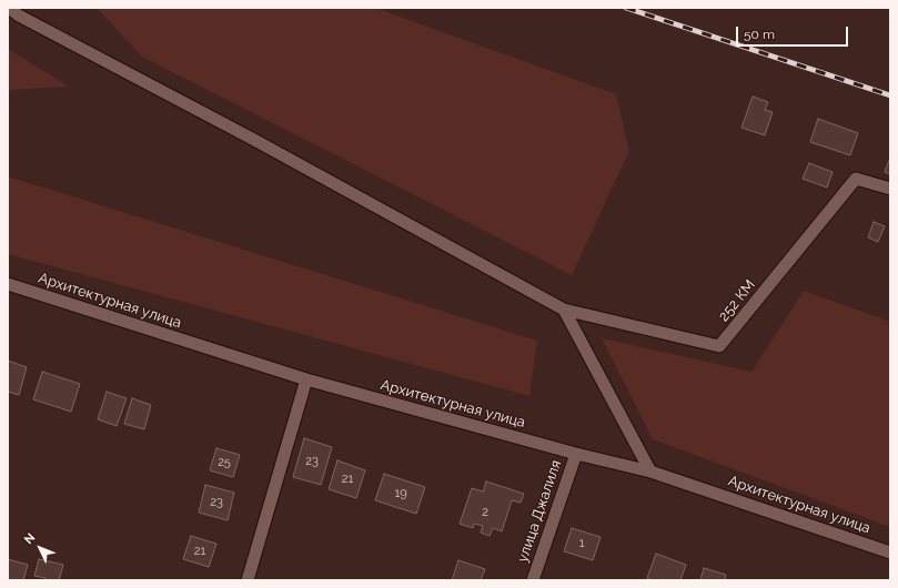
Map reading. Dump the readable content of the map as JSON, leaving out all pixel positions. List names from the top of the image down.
{
  "streets": {
    "street": ["Архитектурная улица", "252 КМ", "улица Джалиля"]
  },
  "crossings": [
    ["Архитектурная улица", "улица Джалиля"]
  ],
  "house_numbers": [
    "23",
    "25",
    "21",
    "19",
    "23",
    "2",
    "1",
    "21"
  ],
  "scale_bar": "50 m",
  "north": "top left"
}
